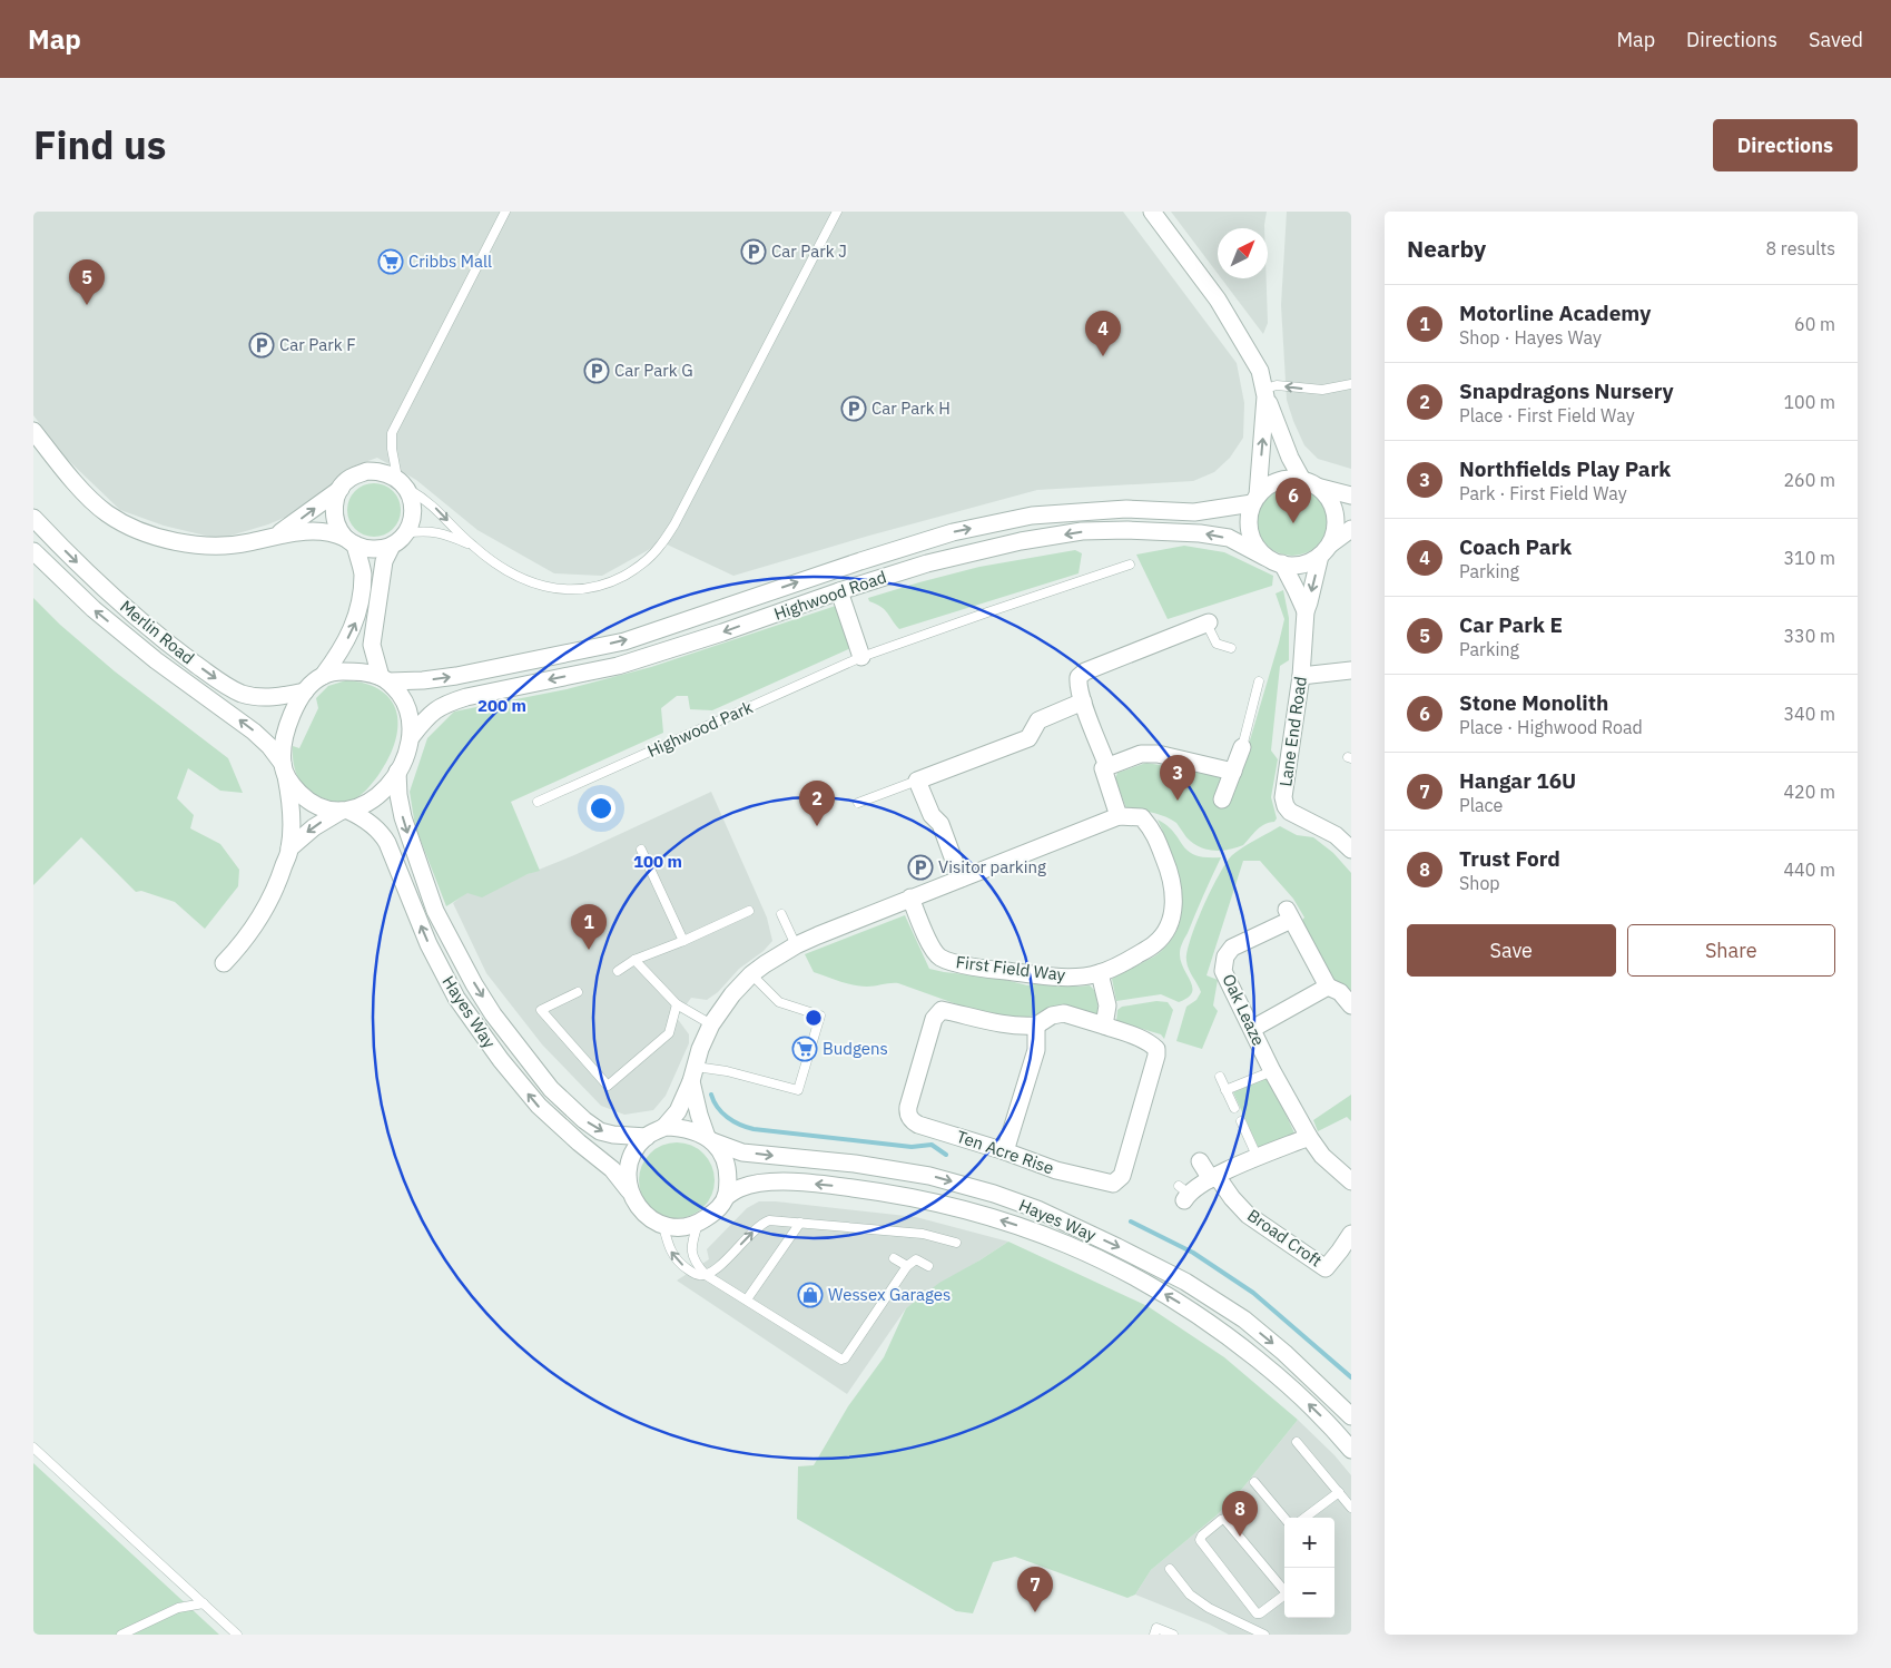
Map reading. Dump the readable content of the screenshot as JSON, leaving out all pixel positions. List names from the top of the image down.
{
  "streets": {
    "street": [
      "Highwood Road",
      "Merlin Road",
      "Lane End Road",
      "First Field Way",
      "Oak Leaze",
      "Hayes Way",
      "Ten Acre Rise",
      "Broad Croft"
    ],
    "lane": ["Highwood Park"]
  },
  "crossings": [
    ["Highwood Road", "Merlin Road"],
    ["Highwood Road", "Lane End Road"],
    ["Highwood Road", "Hayes Way"],
    ["Merlin Road", "Hayes Way"]
  ],
  "places": {
    "parking": [
      "Car Park J",
      "Car Park F",
      "Car Park G",
      "Car Park H",
      "Visitor parking"
    ],
    "supermarket": ["Cribbs Mall", "Budgens"],
    "shop": ["Wessex Garages"]
  },
  "north": "top right",
  "page": {
    "header": "Map",
    "nav": ["Map", "Directions", "Saved"],
    "title": "Find us",
    "buttons": [
      "Directions",
      ["Save", "Share"]
    ],
    "heading": ["Nearby", "8 results"],
    "pins": [
      "5",
      "4",
      "6",
      "3",
      "2",
      "1",
      "8",
      "7"
    ],
    "list": [
      {
        "mark": "1",
        "name": "Motorline Academy",
        "note": "Shop · Hayes Way",
        "value": "60 m"
      },
      {
        "mark": "2",
        "name": "Snapdragons Nursery",
        "note": "Place · First Field Way",
        "value": "100 m"
      },
      {
        "mark": "3",
        "name": "Northfields Play Park",
        "note": "Park · First Field Way",
        "value": "260 m"
      },
      {
        "mark": "4",
        "name": "Coach Park",
        "note": "Parking",
        "value": "310 m"
      },
      {
        "mark": "5",
        "name": "Car Park E",
        "note": "Parking",
        "value": "330 m"
      },
      {
        "mark": "6",
        "name": "Stone Monolith",
        "note": "Place · Highwood Road",
        "value": "340 m"
      },
      {
        "mark": "7",
        "name": "Hangar 16U",
        "note": "Place",
        "value": "420 m"
      },
      {
        "mark": "8",
        "name": "Trust Ford",
        "note": "Shop",
        "value": "440 m"
      }
    ],
    "map_buttons": ["+", "−"]
  },
  "rings": ["200 m", "100 m"]
}
